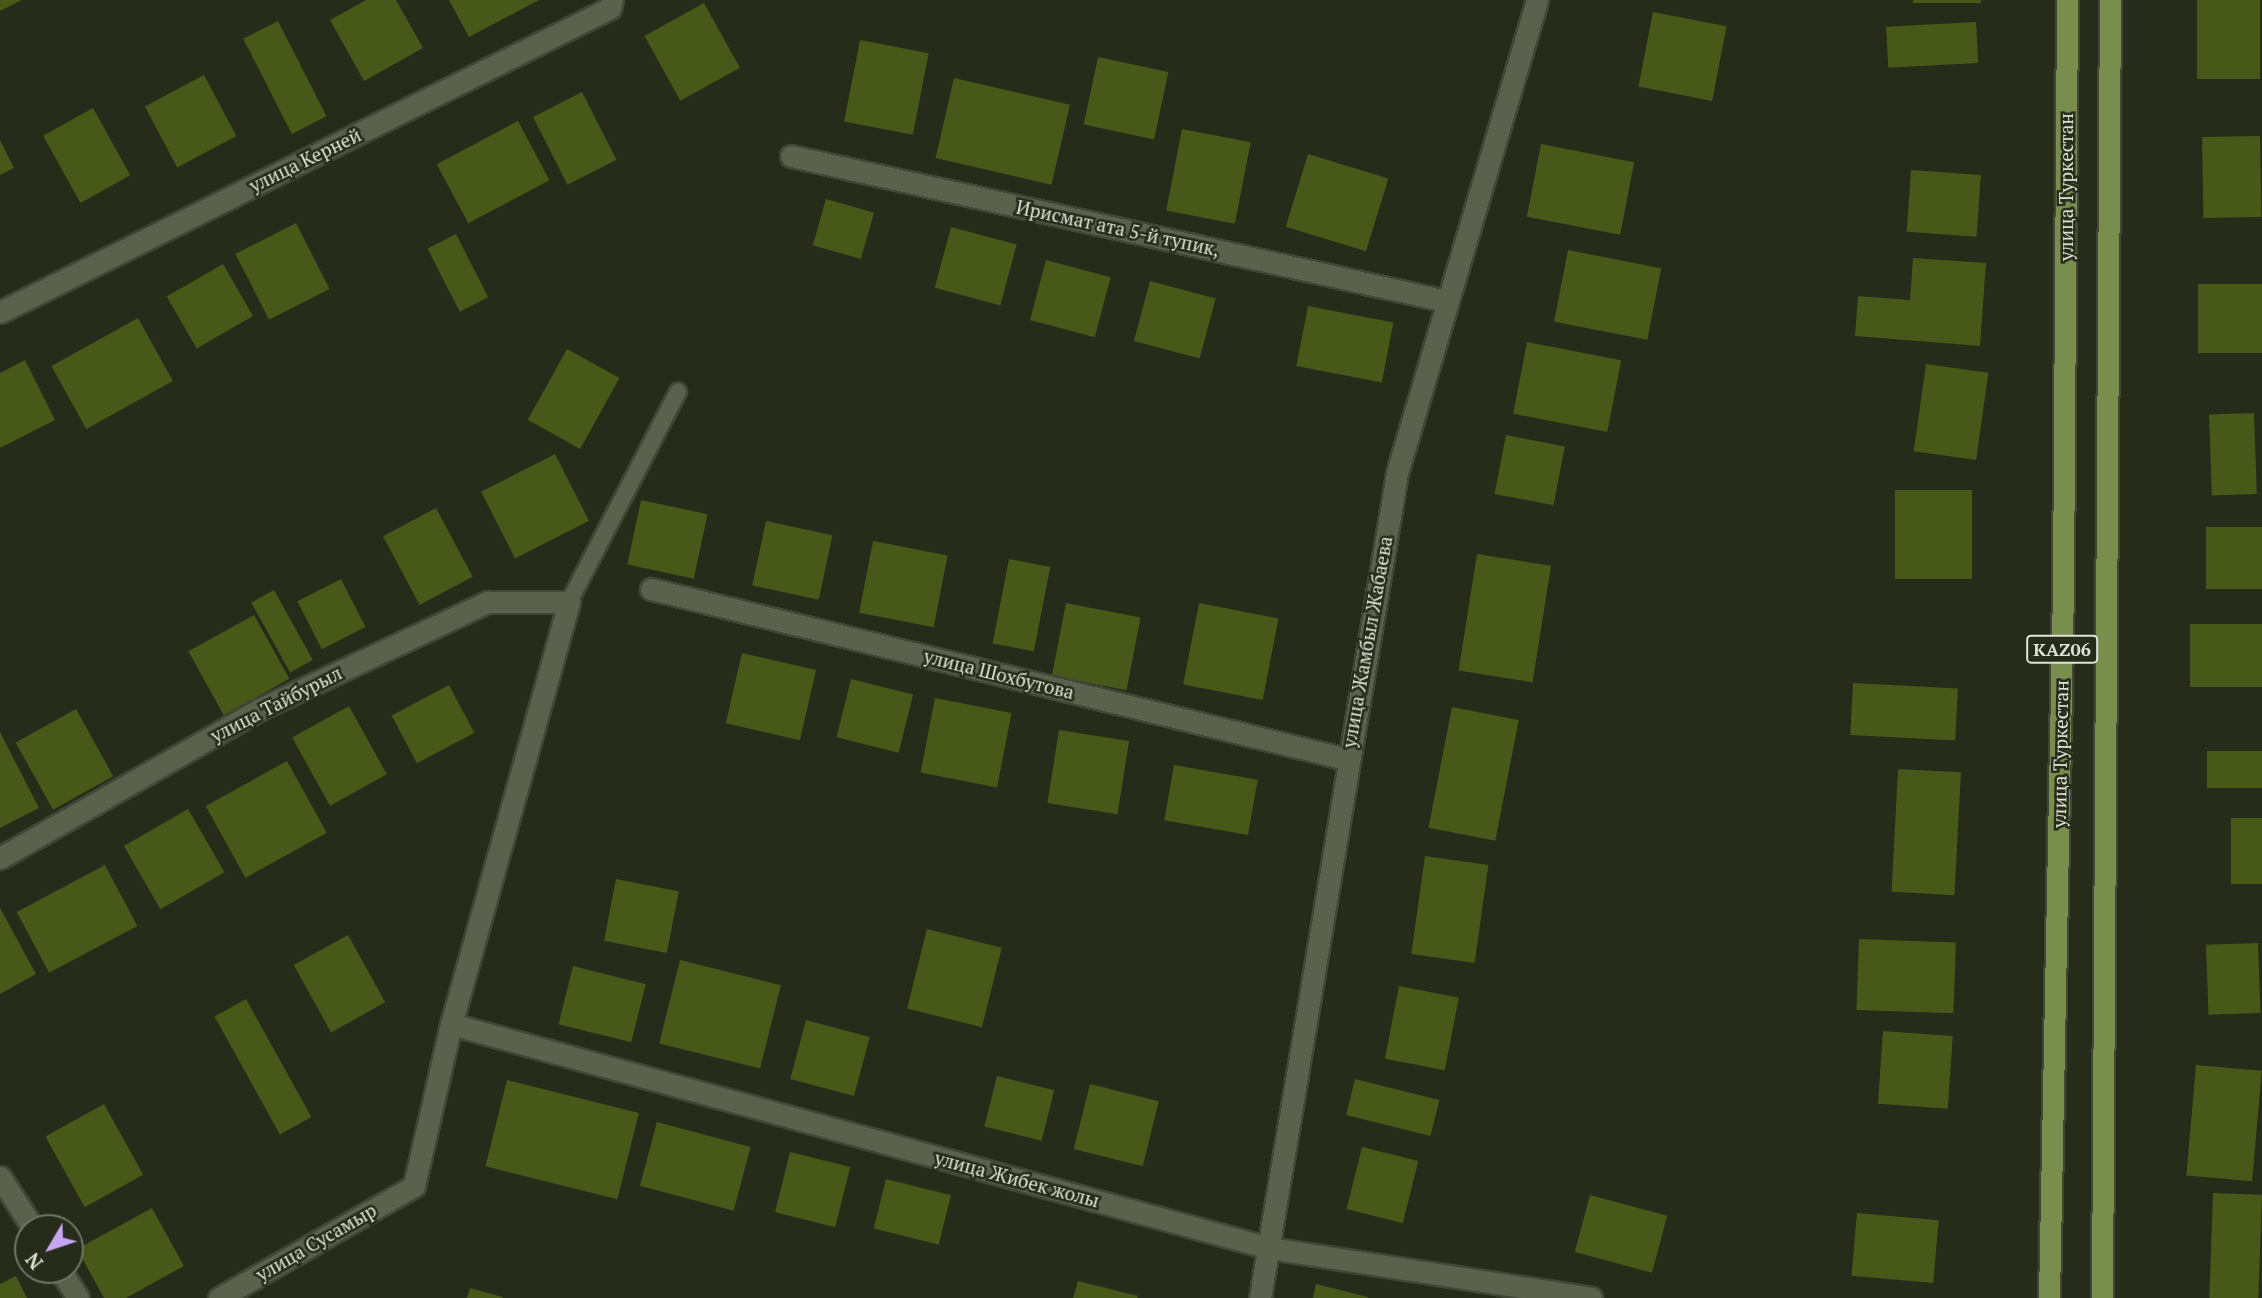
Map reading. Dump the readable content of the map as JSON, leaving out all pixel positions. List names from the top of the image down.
{
  "streets": {
    "highway": ["улица Туркестан", "KАZ06"],
    "street": [
      "улица Керней",
      "Ирисмат ата 5-й тупик,",
      "улица Жамбыл Жабаева",
      "улица Шохбутова",
      "улица Тайбурыл",
      "улица Жибек жолы",
      "улица Сусамыр"
    ]
  },
  "crossings": [
    ["Ирисмат ата 5-й тупик,", "улица Жамбыл Жабаева"],
    ["улица Жамбыл Жабаева", "улица Шохбутова"],
    ["улица Жамбыл Жабаева", "улица Жибек жолы"],
    ["улица Жибек жолы", "улица Сусамыр"]
  ],
  "north": "bottom left"
}
